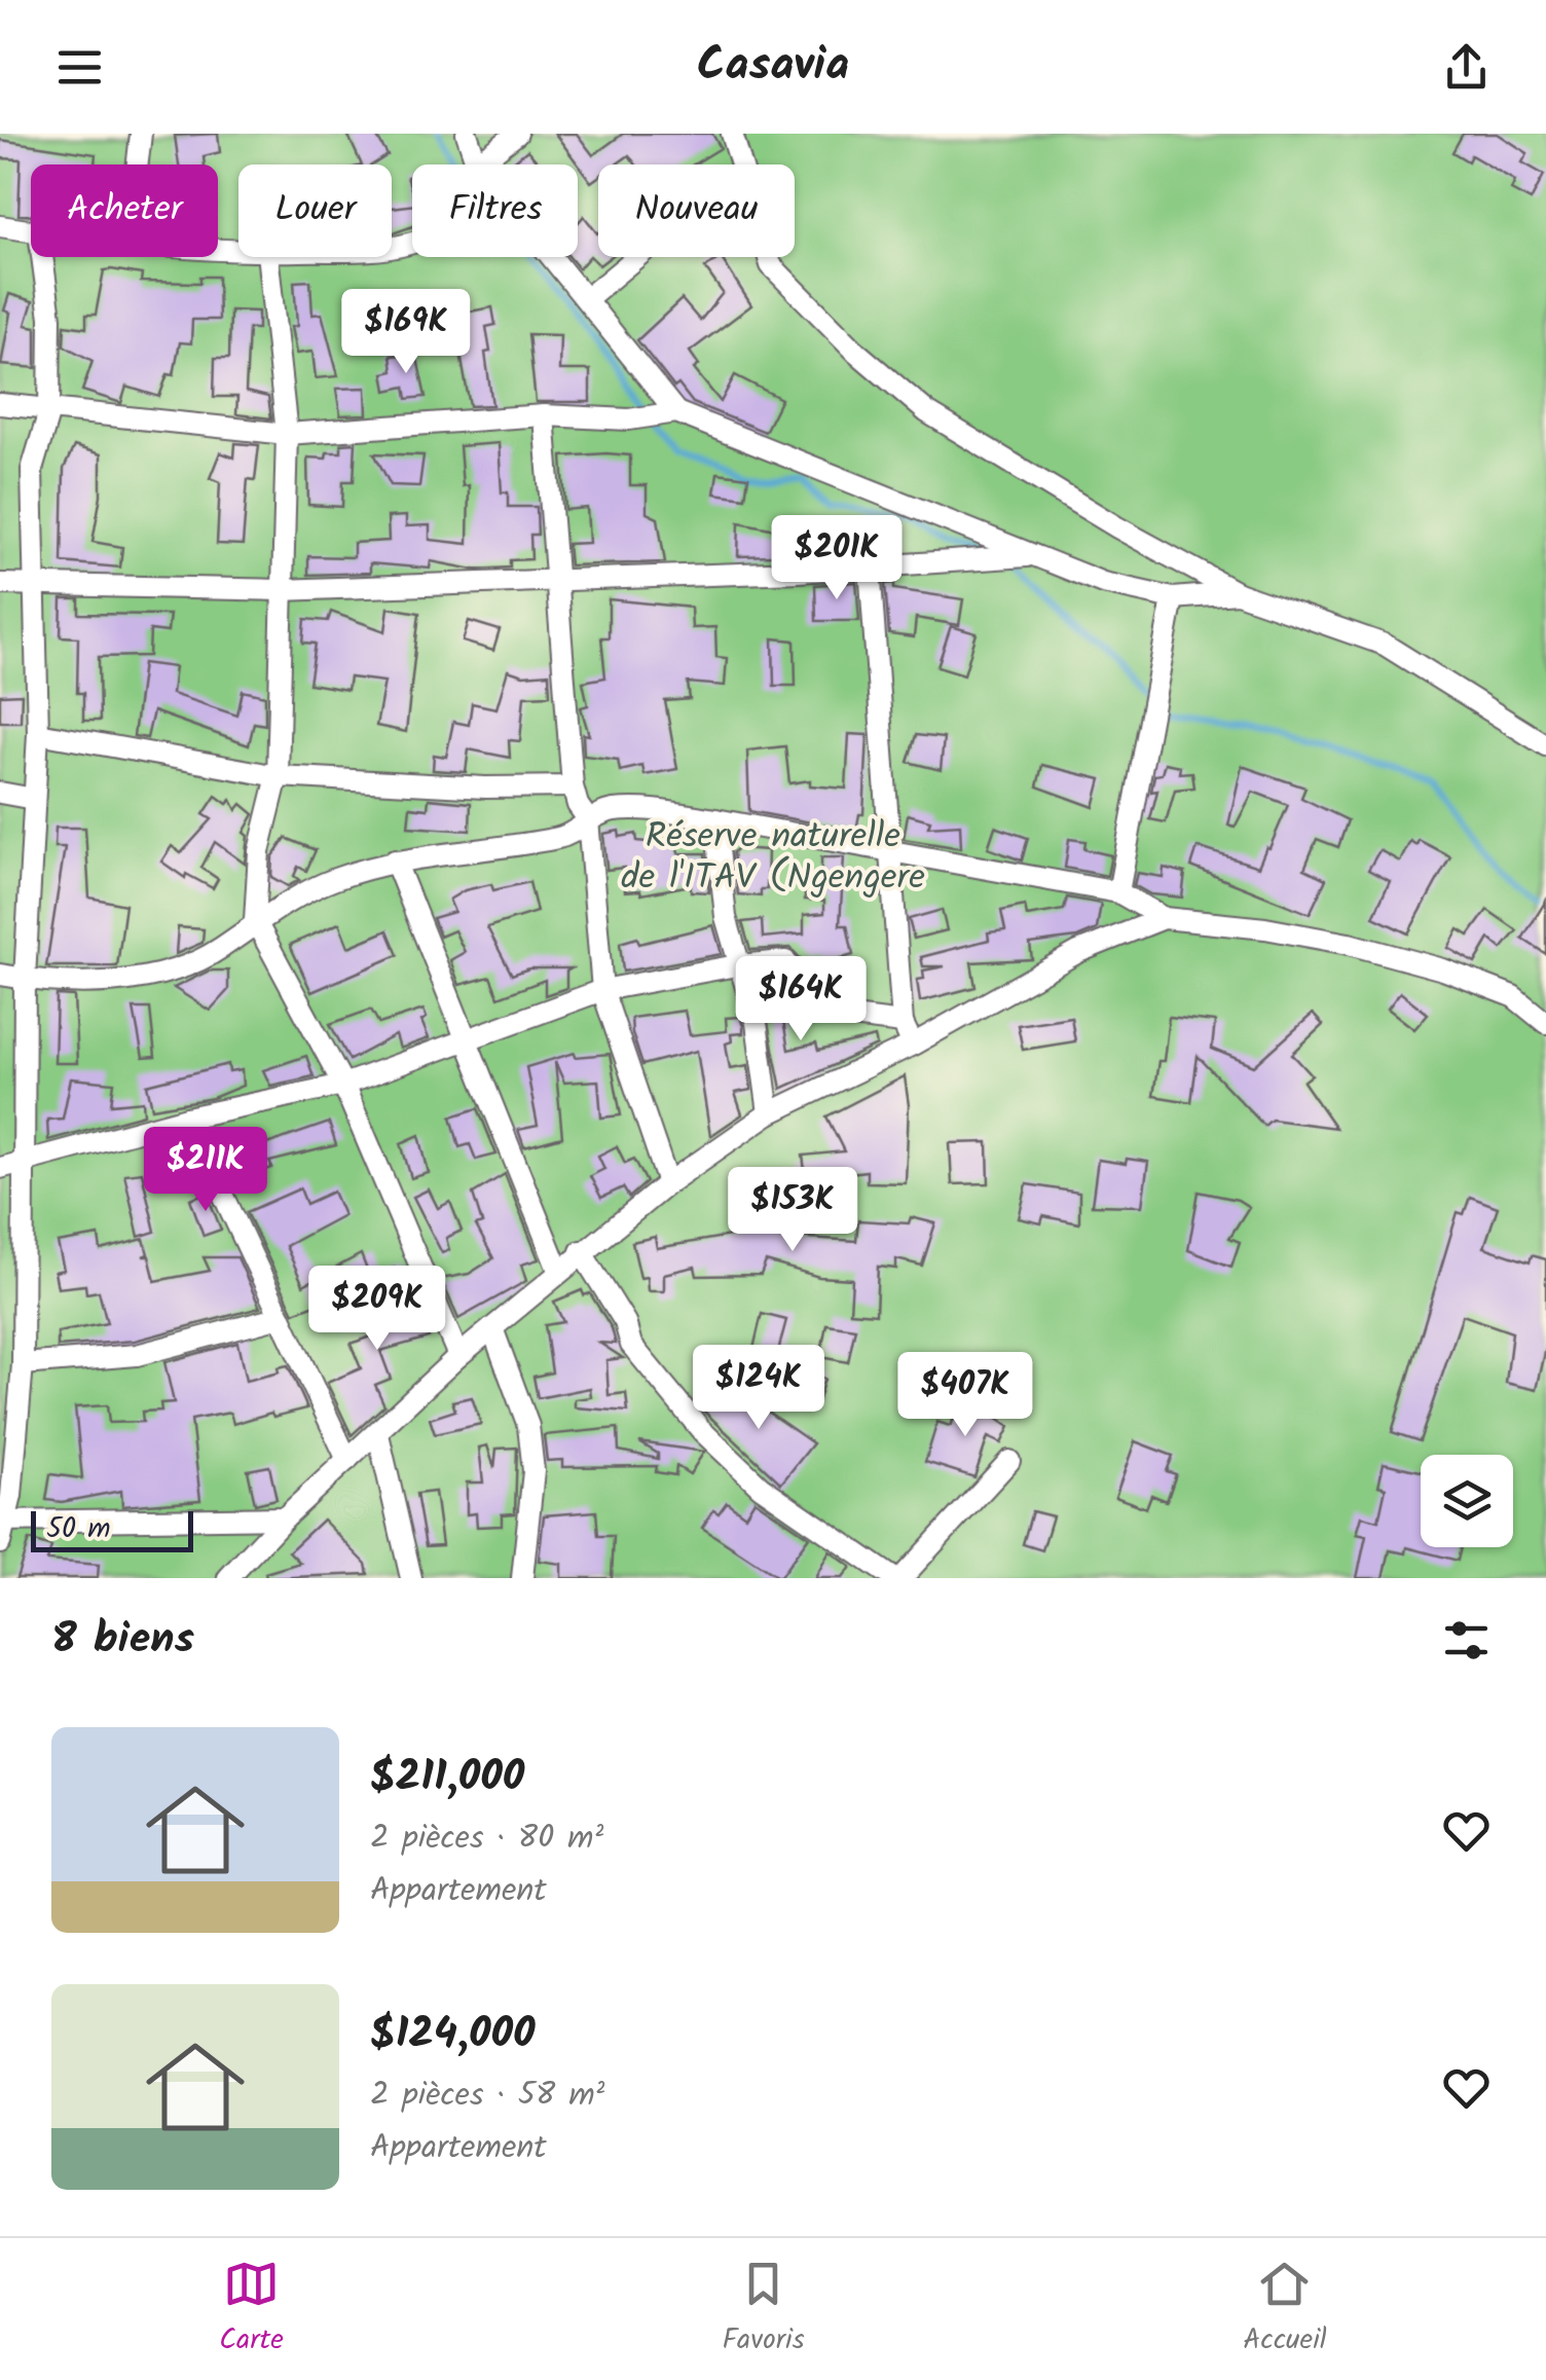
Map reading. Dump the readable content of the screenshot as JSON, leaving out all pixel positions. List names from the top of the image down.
{
  "parks": ["Réserve naturelle de l'ITAV (Ngengere"],
  "scale_bar": "50 m",
  "page": {
    "header": "Casavia",
    "chip": [
      "Acheter",
      "Louer",
      "Filtres",
      "Nouveau"
    ],
    "price": [
      "$169K",
      "$201K",
      "$164K",
      "$211K",
      "$153K",
      "$209K",
      "$124K",
      "$407K"
    ],
    "scale": "50 m",
    "heading": "8 biens",
    "list": [
      {
        "name": "$211,000",
        "note": "2 pièces · 80 m² · Appartement"
      },
      {
        "name": "$124,000",
        "note": "2 pièces · 58 m² · Appartement"
      }
    ],
    "tabs": ["Carte", "Favoris", "Accueil"]
  }
}
